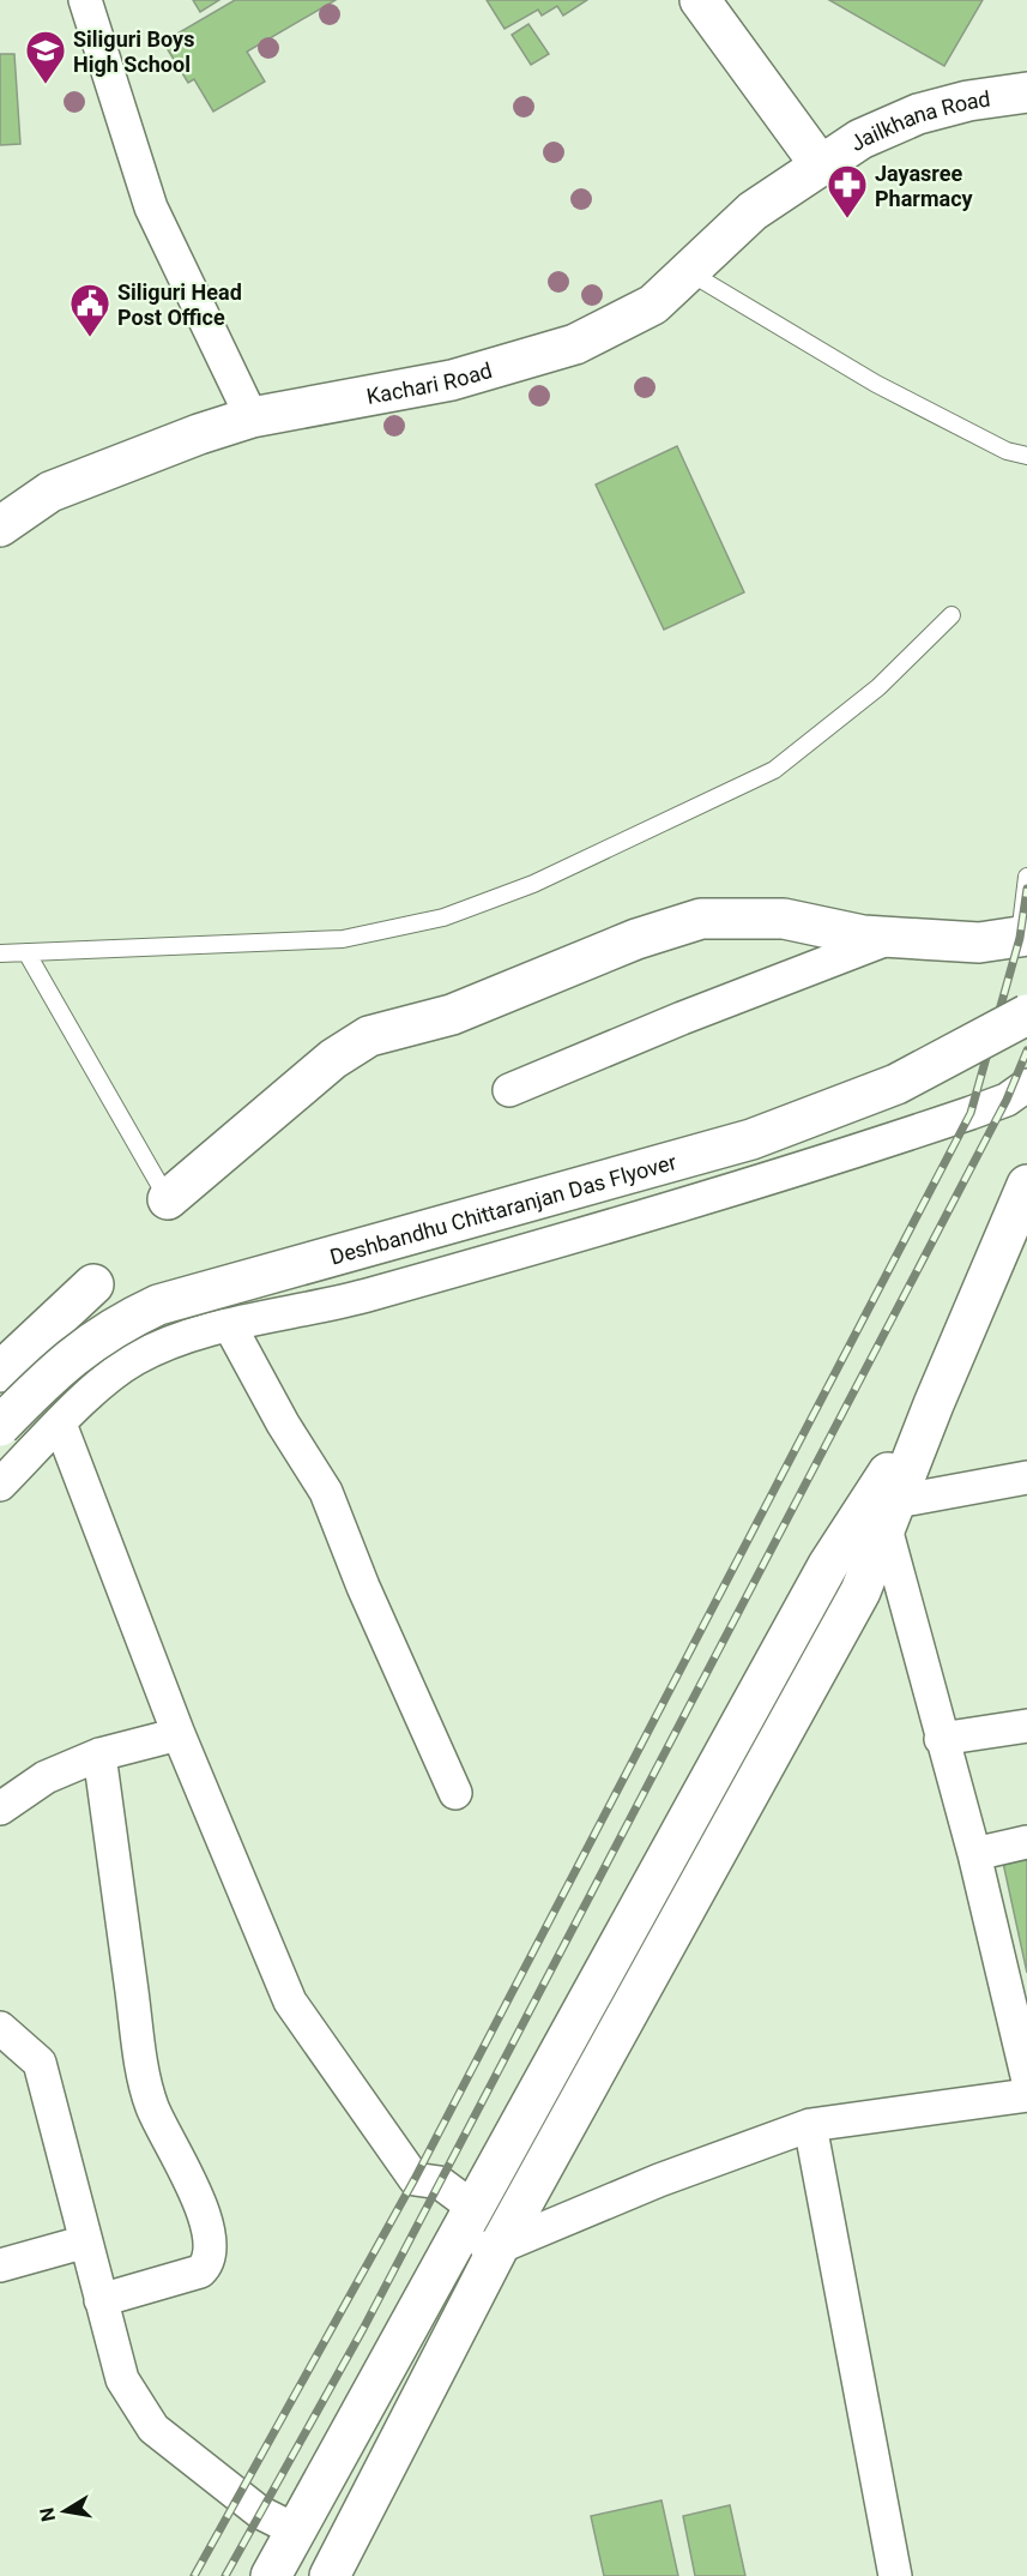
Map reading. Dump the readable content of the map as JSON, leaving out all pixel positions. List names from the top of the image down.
{
  "streets": {
    "street": ["Jailkhana Road", "Kachari Road", "Deshbandhu Chittaranjan Das Flyover"]
  },
  "crossings": [
    ["Jailkhana Road", "Kachari Road"]
  ],
  "places": {
    "school or university": ["Siliguri Boys High School"],
    "pharmacy": ["Jayasree Pharmacy"],
    "public building": ["Siliguri Head Post Office"]
  },
  "north": "left"
}
